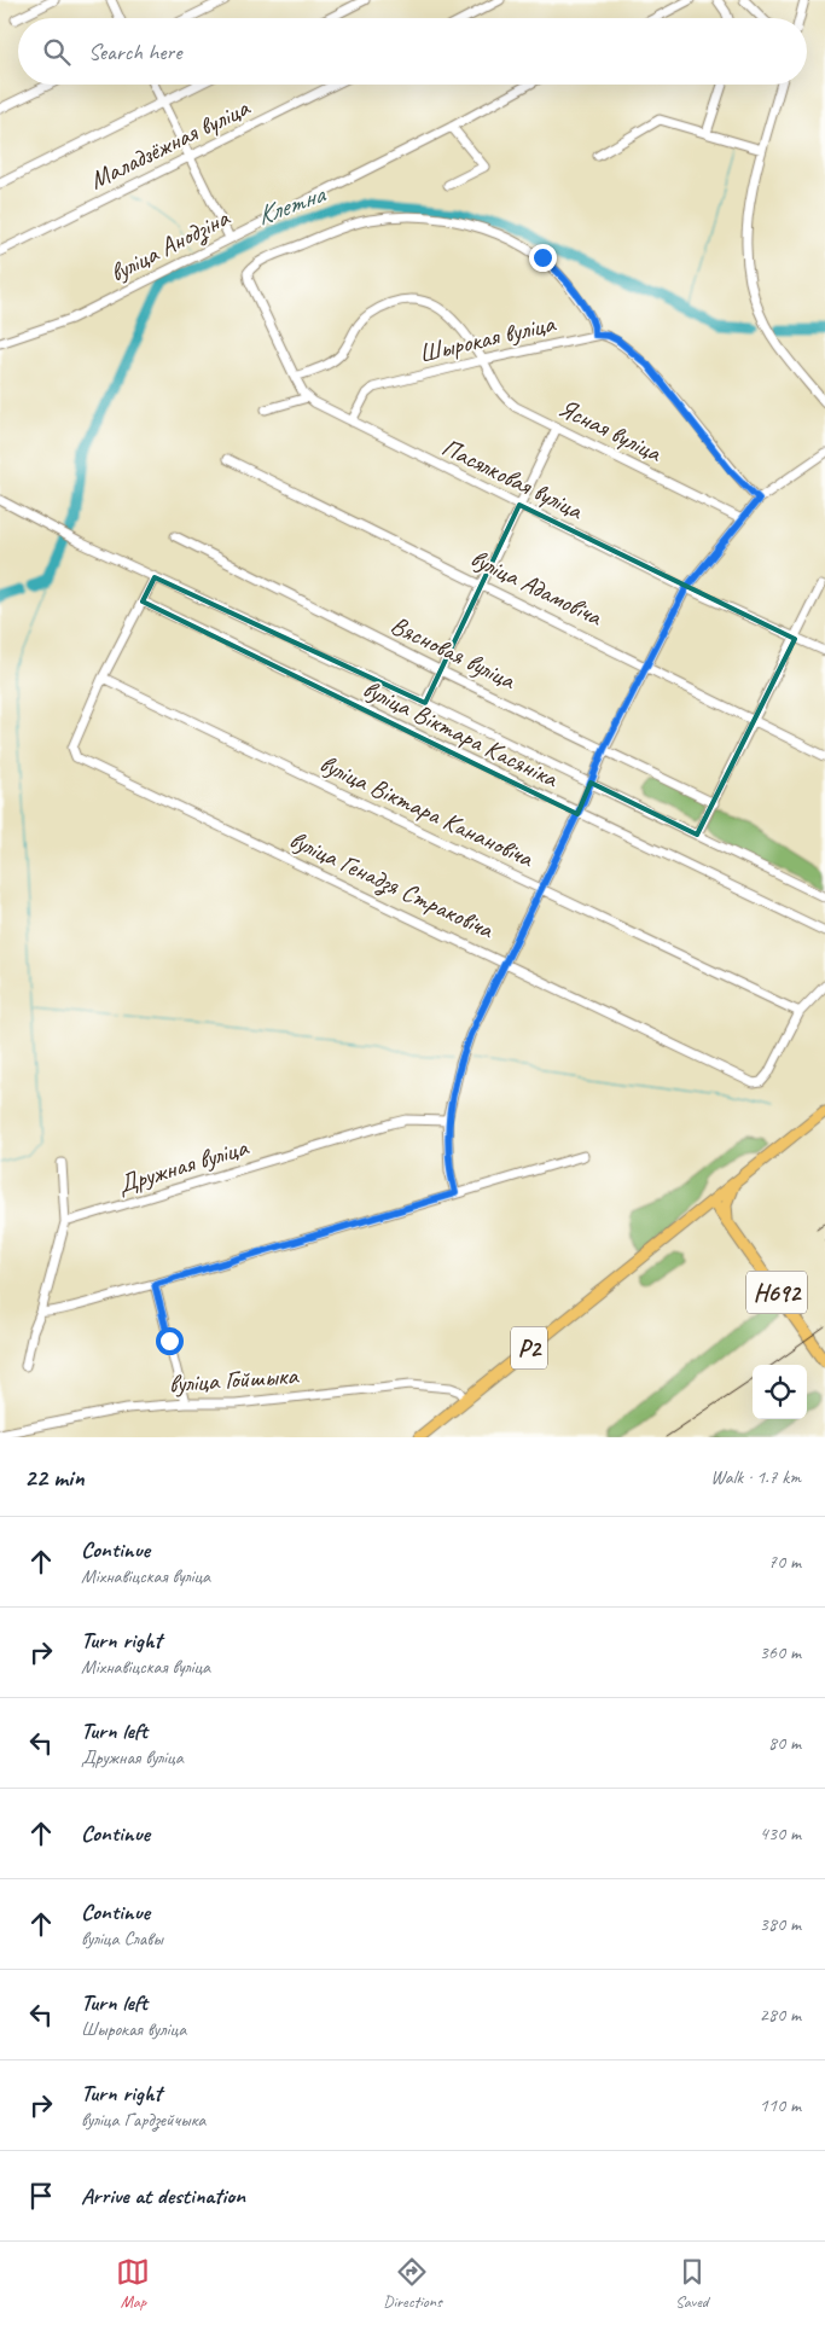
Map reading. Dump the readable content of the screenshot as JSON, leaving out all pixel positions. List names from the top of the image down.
{
  "streets": {
    "main road": ["Н692", "Р2"],
    "street": [
      "Маладзёжная вуліца",
      "вуліца Анодзіна",
      "Шырокая вуліца",
      "Ясная вуліца",
      "Пасялковая вуліца",
      "вуліца Адамовіча",
      "Вясновая вуліца",
      "вуліца Віктара Касяніка",
      "вуліца Віктара Канановіча",
      "вуліца Генадзя Страковіча",
      "Дружная вуліца",
      "вуліца Гойшыка"
    ]
  },
  "crossings": [
    ["Шырокая вуліца", "Ясная вуліца"],
    ["Шырокая вуліца", "Пасялковая вуліца"],
    ["вуліца Віктара Канановіча", "вуліца Генадзя Страковіча"],
    ["Н692", "Р2"],
    ["Р2", "вуліца Гойшыка"]
  ],
  "water": ["Клетна"],
  "page": {
    "search": "Search here",
    "heading": ["22 min", "Walk · 1.7 km"],
    "list": [
      ["Continue", "Міхнавіцская вуліца", "70 m"],
      ["Turn right", "Міхнавіцская вуліца", "360 m"],
      ["Turn left", "Дружная вуліца", "80 m"],
      ["Continue", "430 m"],
      ["Continue", "вуліца Славы", "380 m"],
      ["Turn left", "Шырокая вуліца", "280 m"],
      ["Turn right", "вуліца Гардзейчыка", "110 m"],
      "Arrive at destination"
    ],
    "nav": ["Map", "Directions", "Saved"]
  }
}
